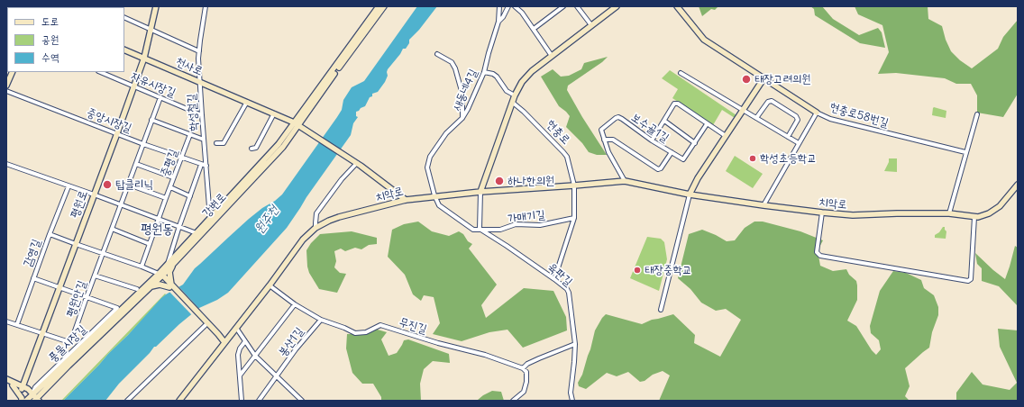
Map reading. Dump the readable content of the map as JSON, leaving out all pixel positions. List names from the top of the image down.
{
  "streets": {
    "street": [
      "천사로",
      "자유시장길",
      "새동네4길",
      "학성철길",
      "현충로58번길",
      "중앙시장길",
      "보수골1길",
      "현충로",
      "중평길",
      "치악로",
      "평원로",
      "강변로",
      "가매기길",
      "감영길",
      "육판길",
      "평원안길",
      "무진길",
      "봉산1길",
      "풍물시장길"
    ]
  },
  "crossings": [
    ["천사로", "학성철길"],
    ["천사로", "평원로"],
    ["천사로", "강변로"],
    ["자유시장길", "학성철길"],
    ["자유시장길", "평원로"],
    ["자유시장길", "평원안길"],
    ["새동네4길", "치악로"],
    ["학성철길", "중앙시장길"],
    ["학성철길", "강변로"],
    ["중앙시장길", "중평길"],
    ["중앙시장길", "평원로"],
    ["중앙시장길", "평원안길"],
    ["현충로", "치악로"],
    ["치악로", "무진길"],
    ["평원로", "감영길"],
    ["평원로", "평원안길"],
    ["강변로", "풍물시장길"],
    ["가매기길", "육판길"],
    ["감영길", "평원안길"],
    ["감영길", "풍물시장길"],
    ["무진길", "봉산1길"]
  ],
  "districts": ["평원동"],
  "water": ["원주천"],
  "places": [
    "태장고려의원",
    "학성초등학교",
    "하나한의원",
    "탑클리닉",
    "태장중학교"
  ],
  "legend": ["도로", "공원", "수역"]
}
